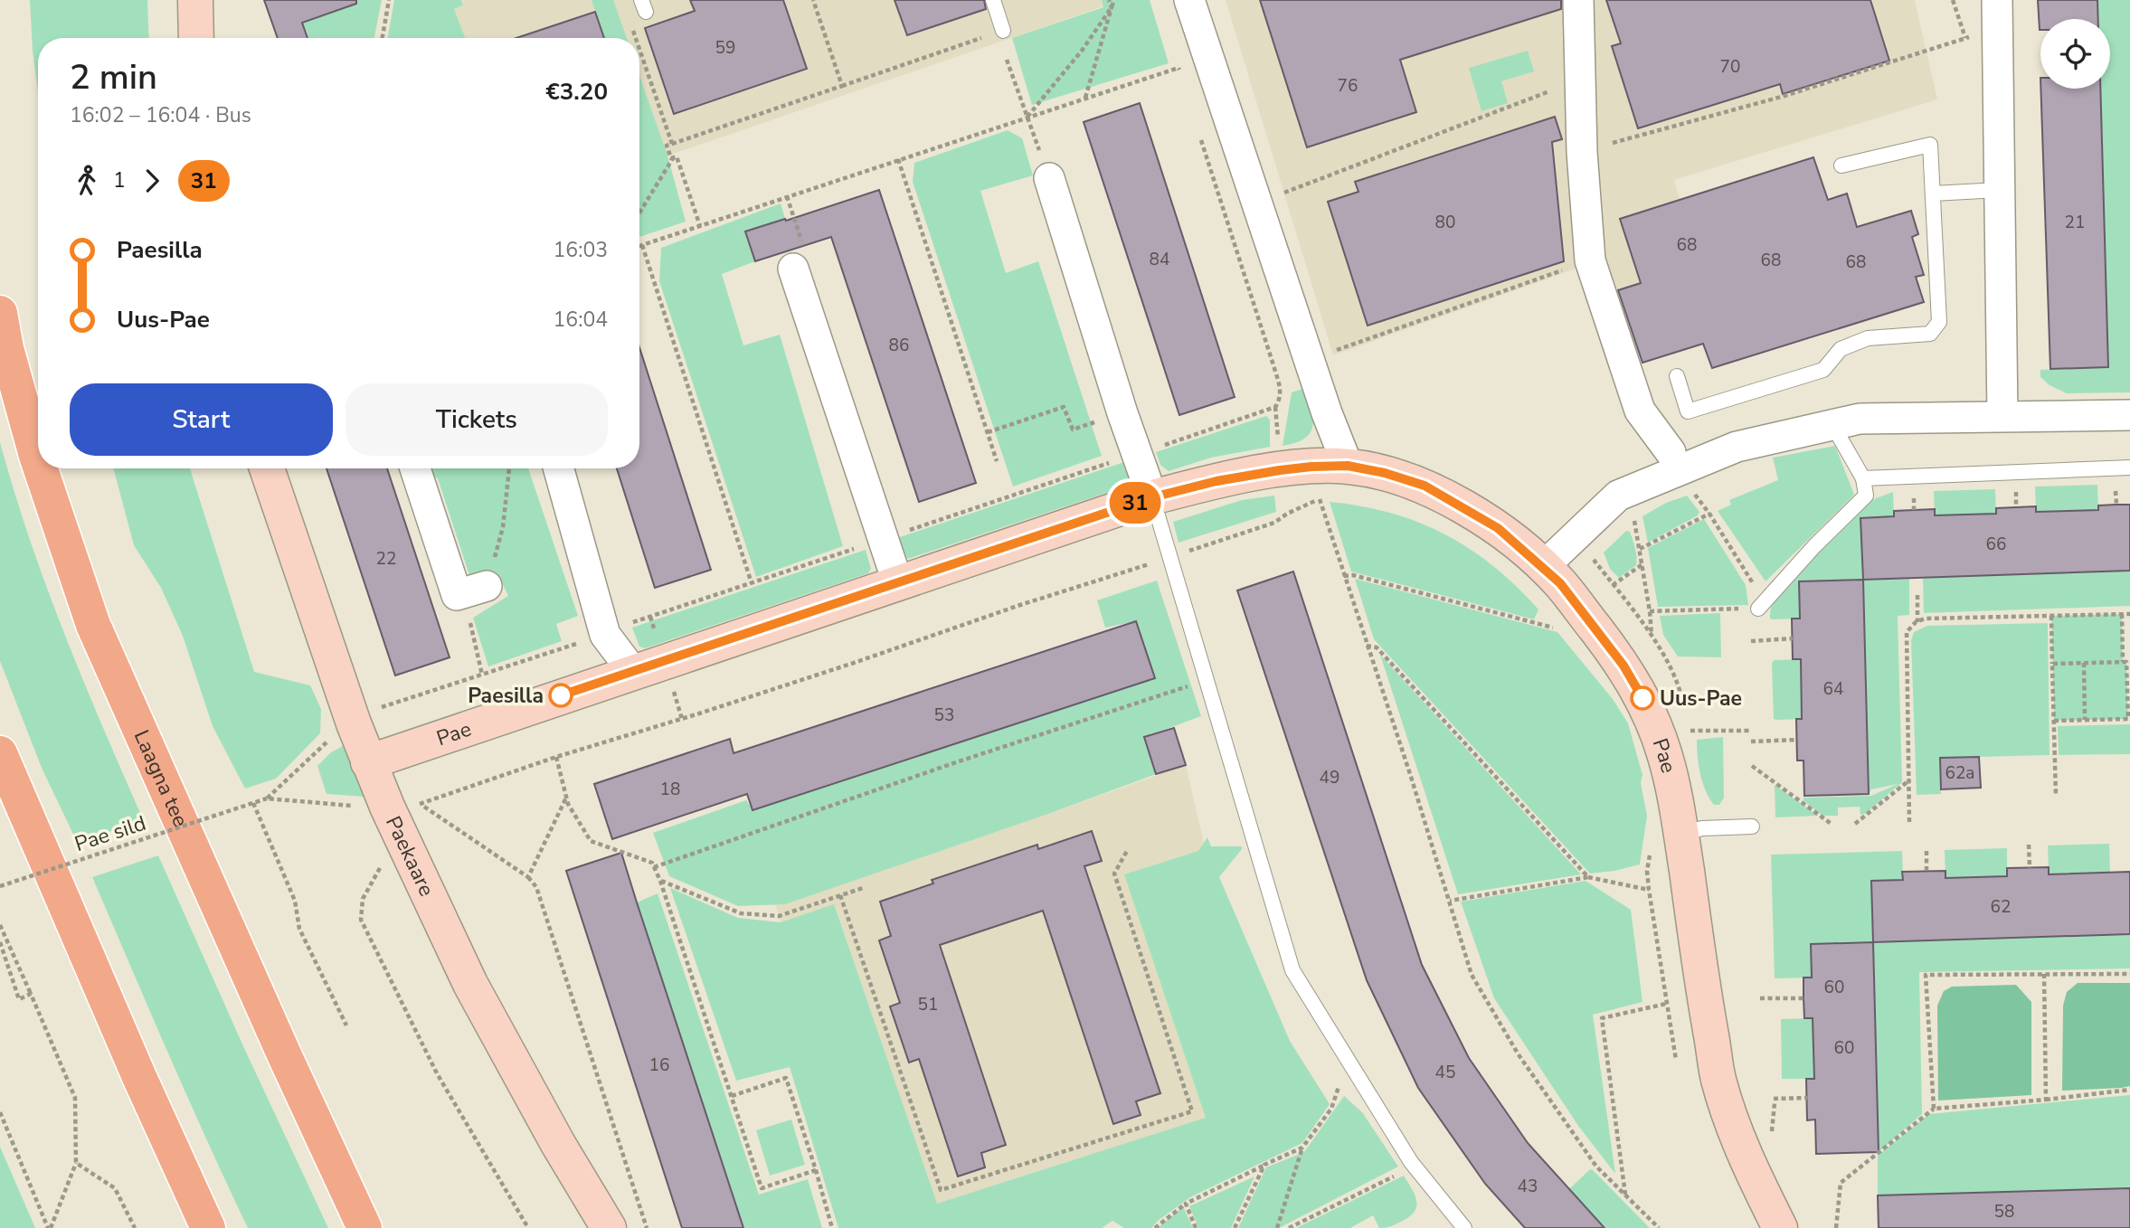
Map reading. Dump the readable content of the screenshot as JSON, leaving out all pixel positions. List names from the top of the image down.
{
  "streets": {
    "main road": ["Laagna tee"],
    "street": ["Pae", "Paekaare"],
    "path": ["Pae sild"]
  },
  "crossings": [
    ["Pae", "Paekaare"]
  ],
  "places": ["Paesilla", "Uus-Pae"],
  "lines": ["bus line 31"],
  "house_numbers": [
    "59",
    "70",
    "76",
    "80",
    "21",
    "68",
    "84",
    "68",
    "68",
    "86",
    "66",
    "22",
    "64",
    "53",
    "62a",
    "49",
    "18",
    "62",
    "60",
    "51",
    "60",
    "16",
    "45",
    "43",
    "58"
  ],
  "page": {
    "on_map": "31",
    "heading": ["2 min", "16:02 – 16:04 · Bus", "€3.20"],
    "legs": ["1", "31"],
    "list": [
      {
        "name": "Paesilla",
        "value": "16:03"
      },
      {
        "name": "Uus-Pae",
        "value": "16:04"
      }
    ],
    "buttons": ["Start", "Tickets"]
  }
}
